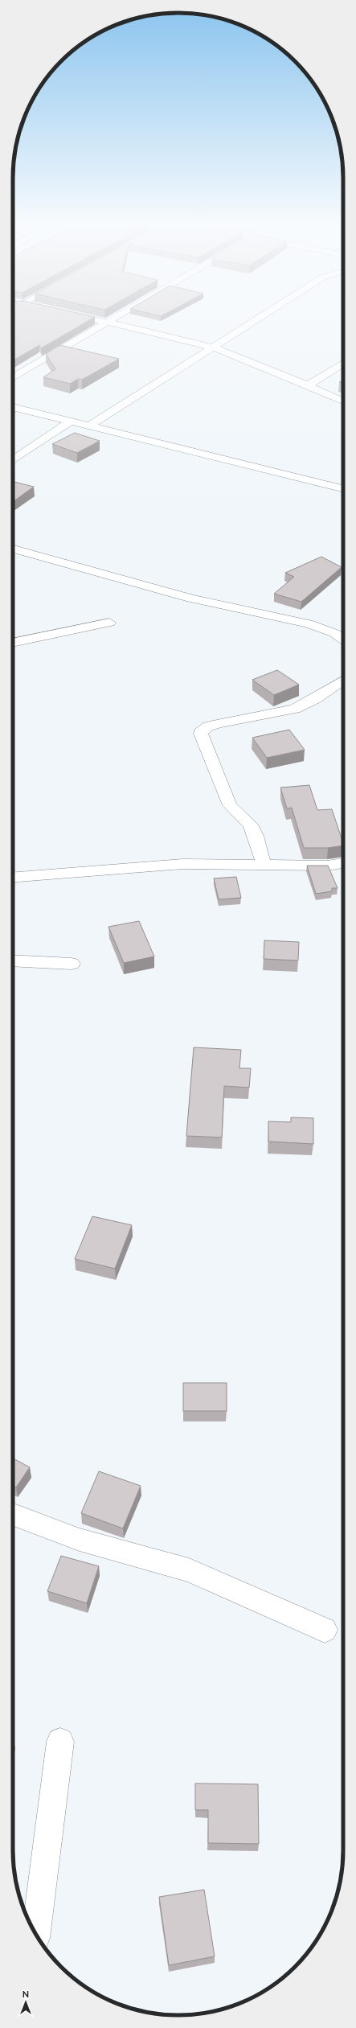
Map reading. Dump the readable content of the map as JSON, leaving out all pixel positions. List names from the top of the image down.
{
  "north": "top"
}
